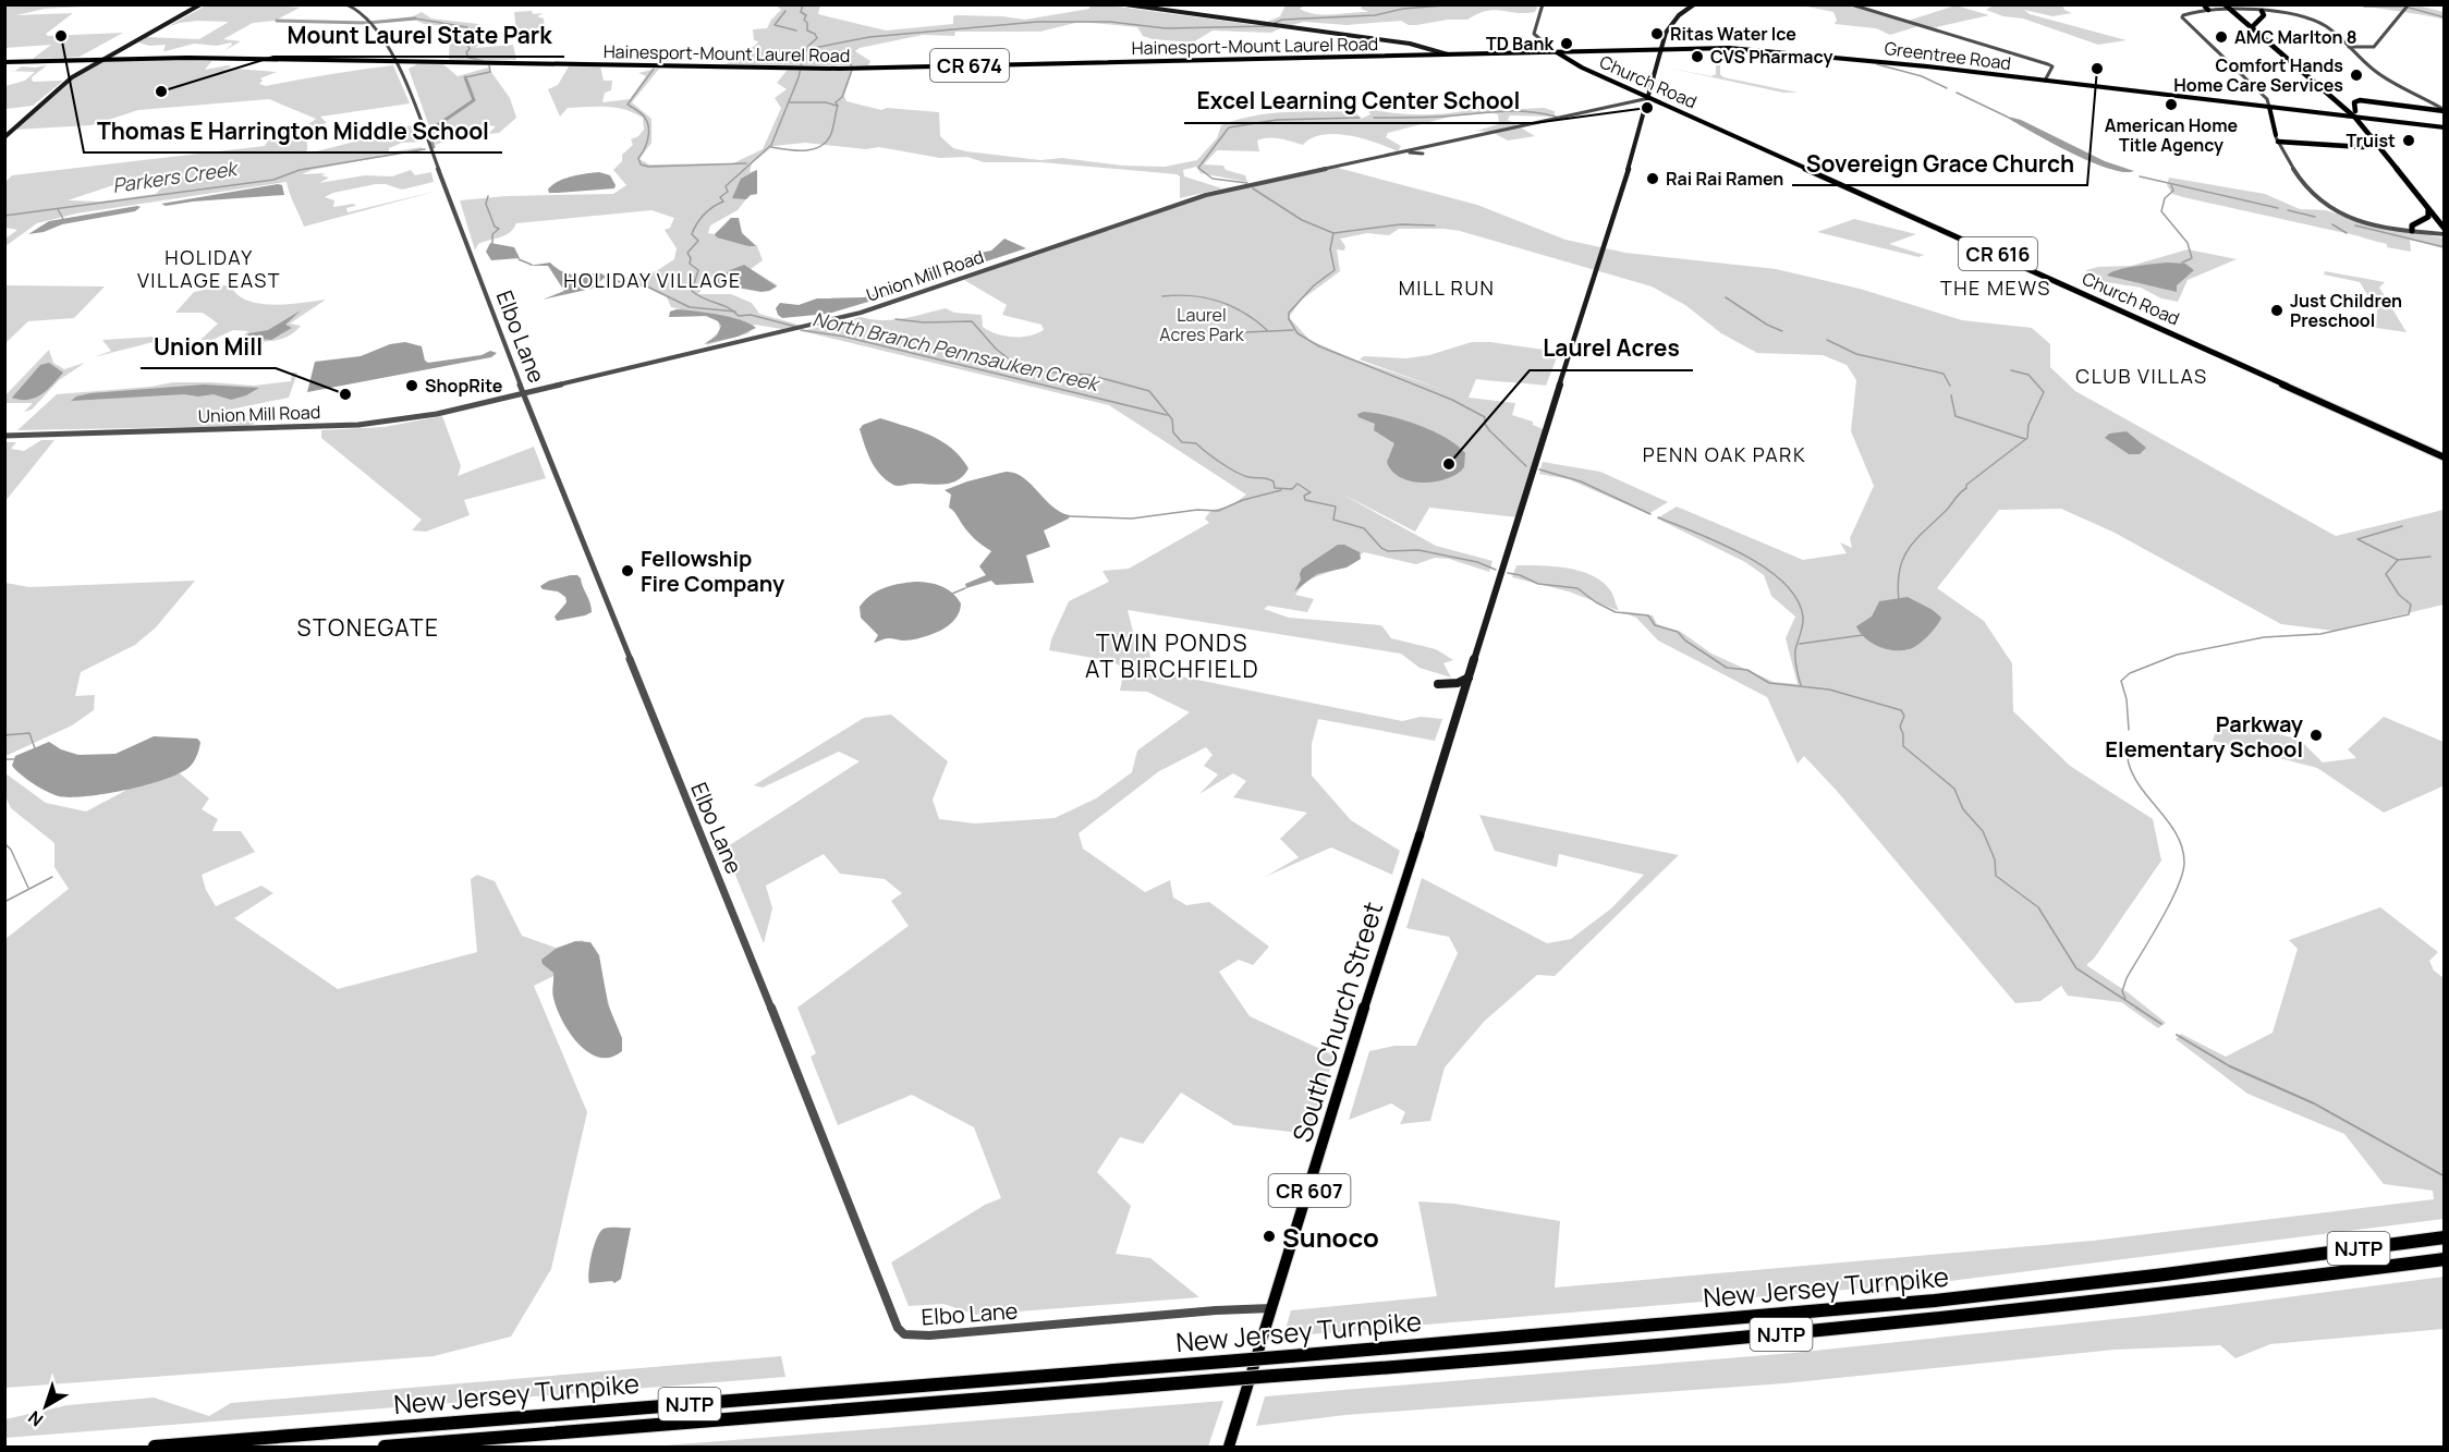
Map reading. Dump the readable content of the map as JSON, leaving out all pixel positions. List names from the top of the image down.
{
  "streets": {
    "highway": ["NJTP", "New Jersey Turnpike"],
    "main road": [
      "Hainesport-Mount Laurel Road",
      "Greentree Road",
      "CR 674",
      "Church Road",
      "CR 616",
      "South Church Street",
      "CR 607"
    ],
    "street": ["Union Mill Road", "Elbo Lane"]
  },
  "crossings": [
    ["Hainesport-Mount Laurel Road", "Greentree Road"],
    ["Hainesport-Mount Laurel Road", "Elbo Lane"],
    ["Greentree Road", "Church Road"],
    ["Church Road", "Union Mill Road"],
    ["Union Mill Road", "Elbo Lane"],
    ["Elbo Lane", "South Church Street"]
  ],
  "districts": [
    "HOLIDAY VILLAGE EAST",
    "HOLIDAY VILLAGE",
    "MILL RUN",
    "THE MEWS",
    "CLUB VILLAS",
    "PENN OAK PARK",
    "STONEGATE",
    "TWIN PONDS AT BIRCHFIELD"
  ],
  "water": ["Parkers Creek", "North Branch Pennsauken Creek"],
  "parks": ["Laurel Acres Park"],
  "places": [
    "Ritas Water Ice",
    "Thomas E Harrington Middle School",
    "AMC Marlton 8",
    "TD Bank",
    "CVS Pharmacy",
    "Sovereign Grace Church",
    "Comfort Hands Home Care Services",
    "Mount Laurel State Park",
    "American Home Title Agency",
    "Excel Learning Center School",
    "Truist",
    "Rai Rai Ramen",
    "Just Children Preschool",
    "ShopRite",
    "Union Mill",
    "Laurel Acres",
    "Fellowship Fire Company",
    "Parkway Elementary School",
    "Sunoco"
  ],
  "north": "bottom left"
}
